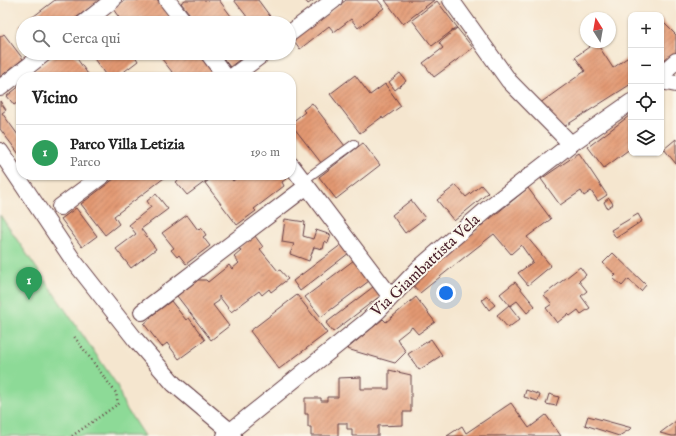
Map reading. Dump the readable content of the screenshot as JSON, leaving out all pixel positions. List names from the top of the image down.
{
  "streets": {
    "street": ["Via Giambattista Vela"]
  },
  "north": "top",
  "page": {
    "map_buttons": ["+", "−"],
    "search": "Cerca qui",
    "heading": "Vicino",
    "list": [
      {
        "mark": "1",
        "name": "Parco Villa Letizia",
        "note": "Parco",
        "value": "190 m"
      }
    ],
    "pins": "1"
  }
}
